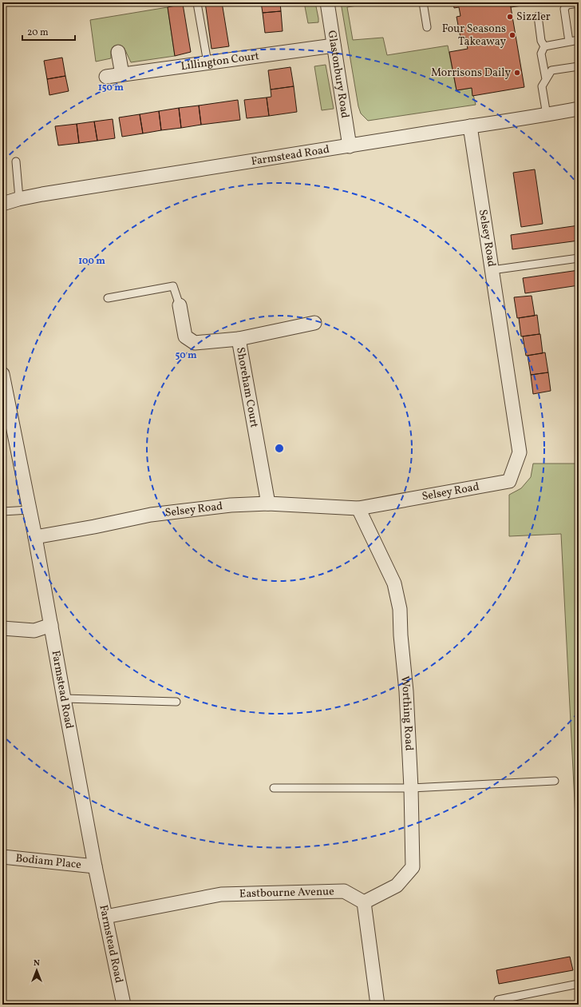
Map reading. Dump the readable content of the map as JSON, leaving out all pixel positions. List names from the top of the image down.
{
  "streets": {
    "street": [
      "Lillington Court",
      "Glastonbury Road",
      "Farmstead Road",
      "Selsey Road",
      "Shoreham Court",
      "Worthing Road",
      "Bodiam Place",
      "Eastbourne Avenue"
    ]
  },
  "crossings": [
    ["Lillington Court", "Glastonbury Road"],
    ["Glastonbury Road", "Farmstead Road"],
    ["Farmstead Road", "Selsey Road"],
    ["Farmstead Road", "Bodiam Place"],
    ["Farmstead Road", "Eastbourne Avenue"],
    ["Selsey Road", "Shoreham Court"],
    ["Selsey Road", "Worthing Road"],
    ["Worthing Road", "Eastbourne Avenue"]
  ],
  "places": ["Sizzler", "Four Seasons Takeaway", "Morrisons Daily"],
  "scale_bar": "20 m",
  "north": "top",
  "rings": ["150 m", "100 m", "50 m"]
}
